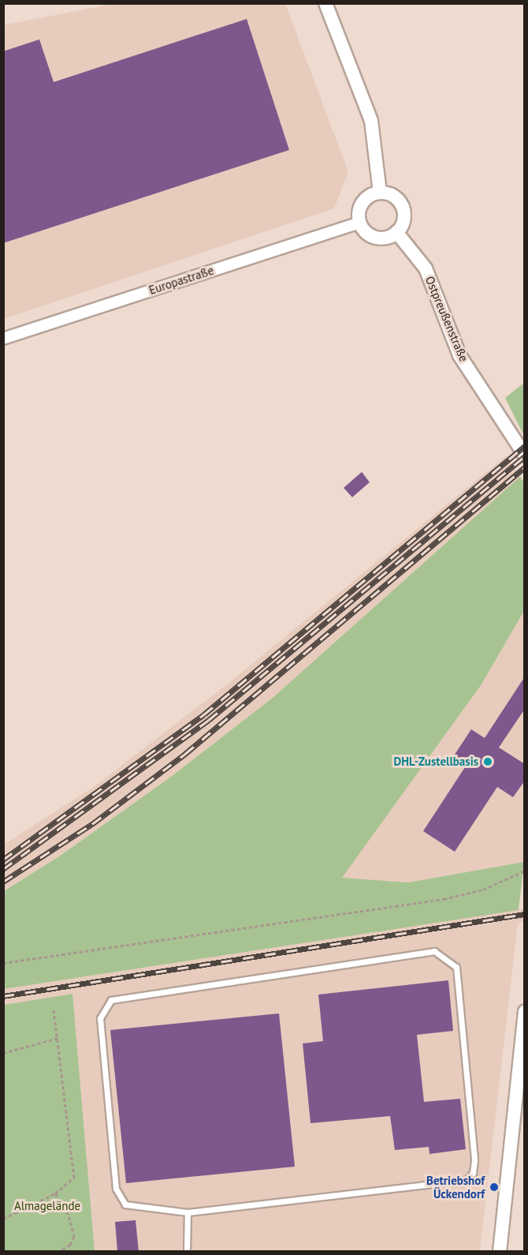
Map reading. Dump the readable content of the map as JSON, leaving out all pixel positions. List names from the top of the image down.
{
  "streets": {
    "street": ["Europastraße", "Ostpreußenstraße"]
  },
  "crossings": [
    ["Europastraße", "Ostpreußenstraße"]
  ],
  "parks": ["Almagelände"],
  "places": ["DHL-Zustellbasis", "Betriebshof Ückendorf"]
}
